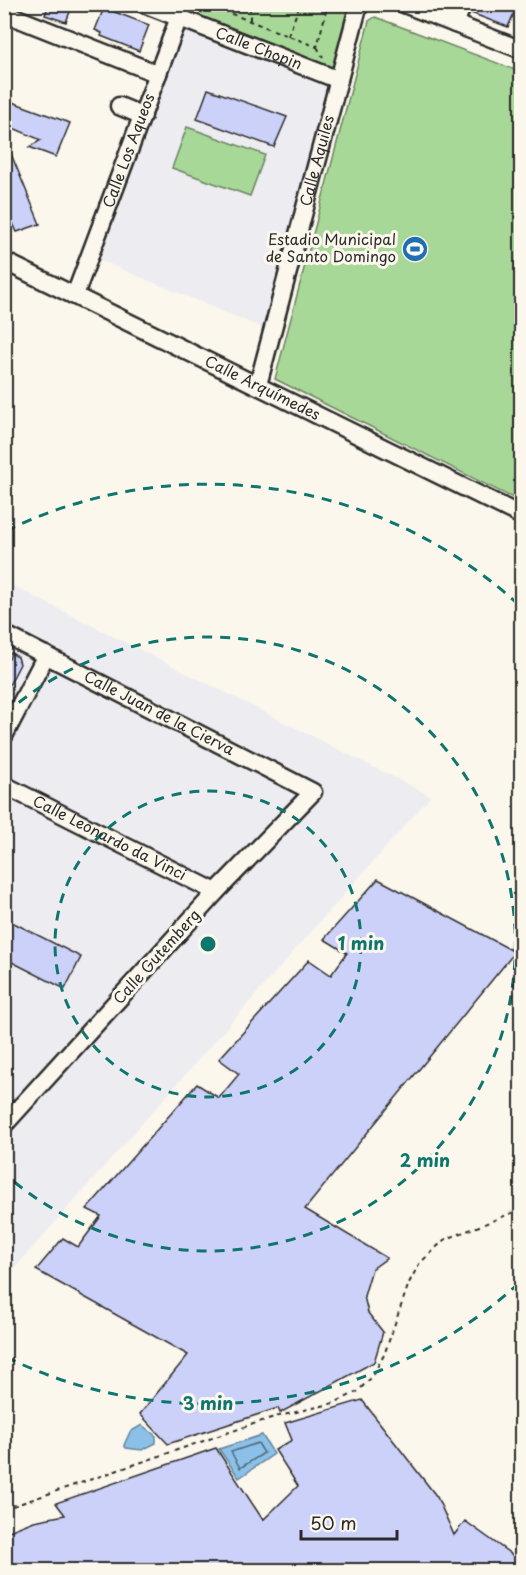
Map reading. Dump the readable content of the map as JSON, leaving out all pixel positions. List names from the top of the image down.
{
  "streets": {
    "street": [
      "Calle Chopin",
      "Calle Los Aqueos",
      "Calle Aquiles",
      "Calle Arquímedes",
      "Calle Juan de la Cierva",
      "Calle Leonardo da Vinci",
      "Calle Gutemberg"
    ]
  },
  "crossings": [
    ["Calle Chopin", "Calle Los Aqueos"],
    ["Calle Chopin", "Calle Aquiles"],
    ["Calle Los Aqueos", "Calle Arquímedes"],
    ["Calle Aquiles", "Calle Arquímedes"],
    ["Calle Juan de la Cierva", "Calle Gutemberg"],
    ["Calle Leonardo da Vinci", "Calle Gutemberg"]
  ],
  "places": {
    "sports": ["Estadio Municipal de Santo Domingo"]
  },
  "scale_bar": "50 m",
  "rings": ["1 min", "2 min", "3 min"]
}
